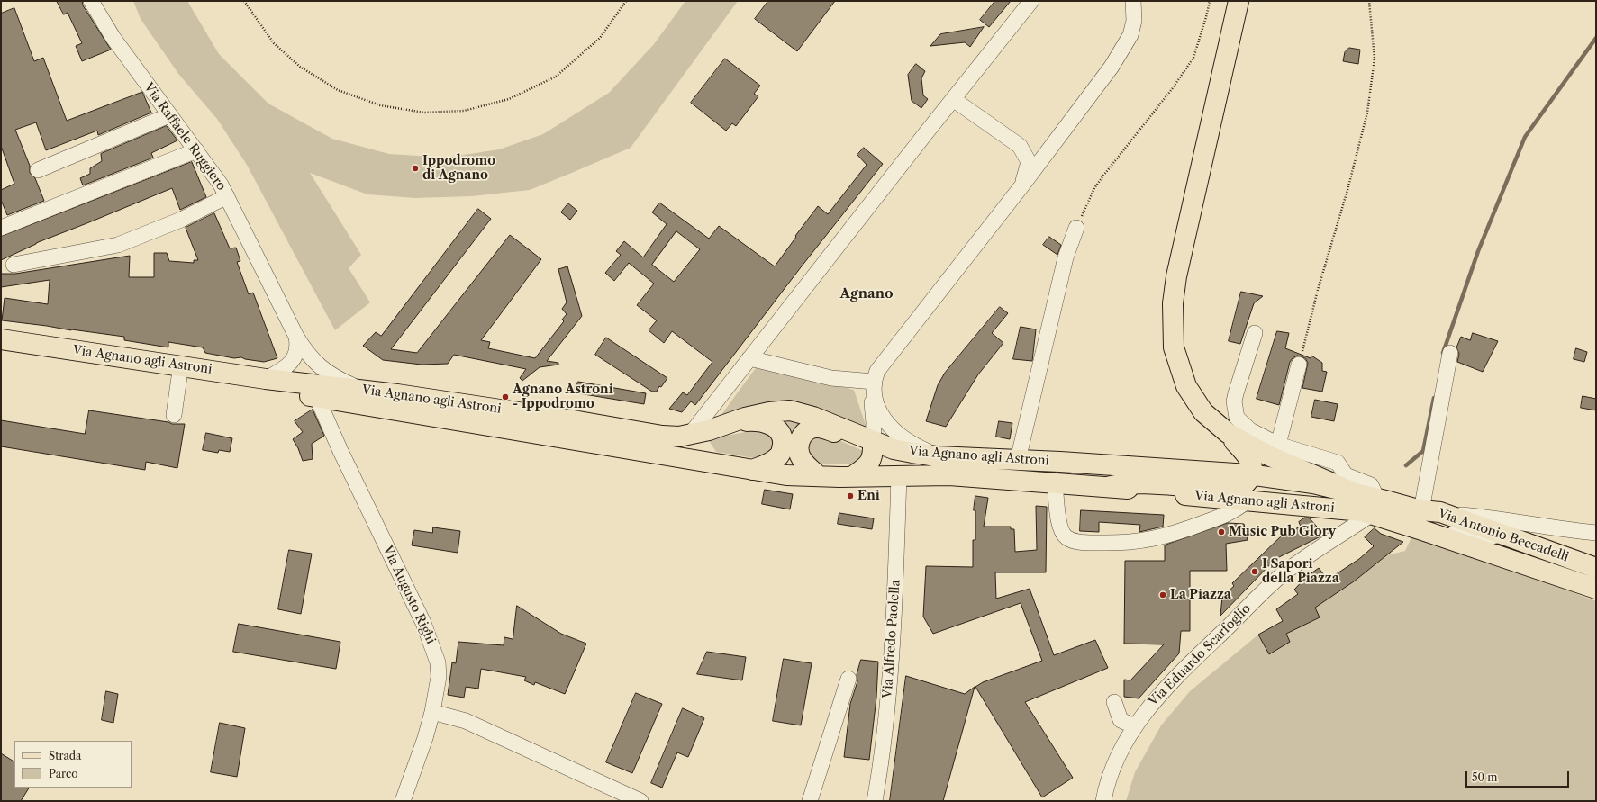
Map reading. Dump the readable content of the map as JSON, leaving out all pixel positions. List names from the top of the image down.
{
  "streets": {
    "main road": ["Via Agnano agli Astroni", "Via Antonio Beccadelli"],
    "street": [
      "Via Raffaele Ruggiero",
      "Via Augusto Righi",
      "Via Alfredo Paolella",
      "Via Eduardo Scarfoglio"
    ]
  },
  "crossings": [
    ["Via Raffaele Ruggiero", "Via Agnano agli Astroni"],
    ["Via Agnano agli Astroni", "Via Antonio Beccadelli"],
    ["Via Agnano agli Astroni", "Via Augusto Righi"],
    ["Via Agnano agli Astroni", "Via Alfredo Paolella"],
    ["Via Agnano agli Astroni", "Via Eduardo Scarfoglio"],
    ["Via Antonio Beccadelli", "Via Eduardo Scarfoglio"]
  ],
  "districts": ["Agnano"],
  "places": [
    "Ippodromo di Agnano",
    "Agnano Astroni - Ippodromo",
    "Eni",
    "Music Pub Glory",
    "I Sapori della Piazza",
    "La Piazza"
  ],
  "legend": ["Strada", "Parco"],
  "scale_bar": "50 m"
}
